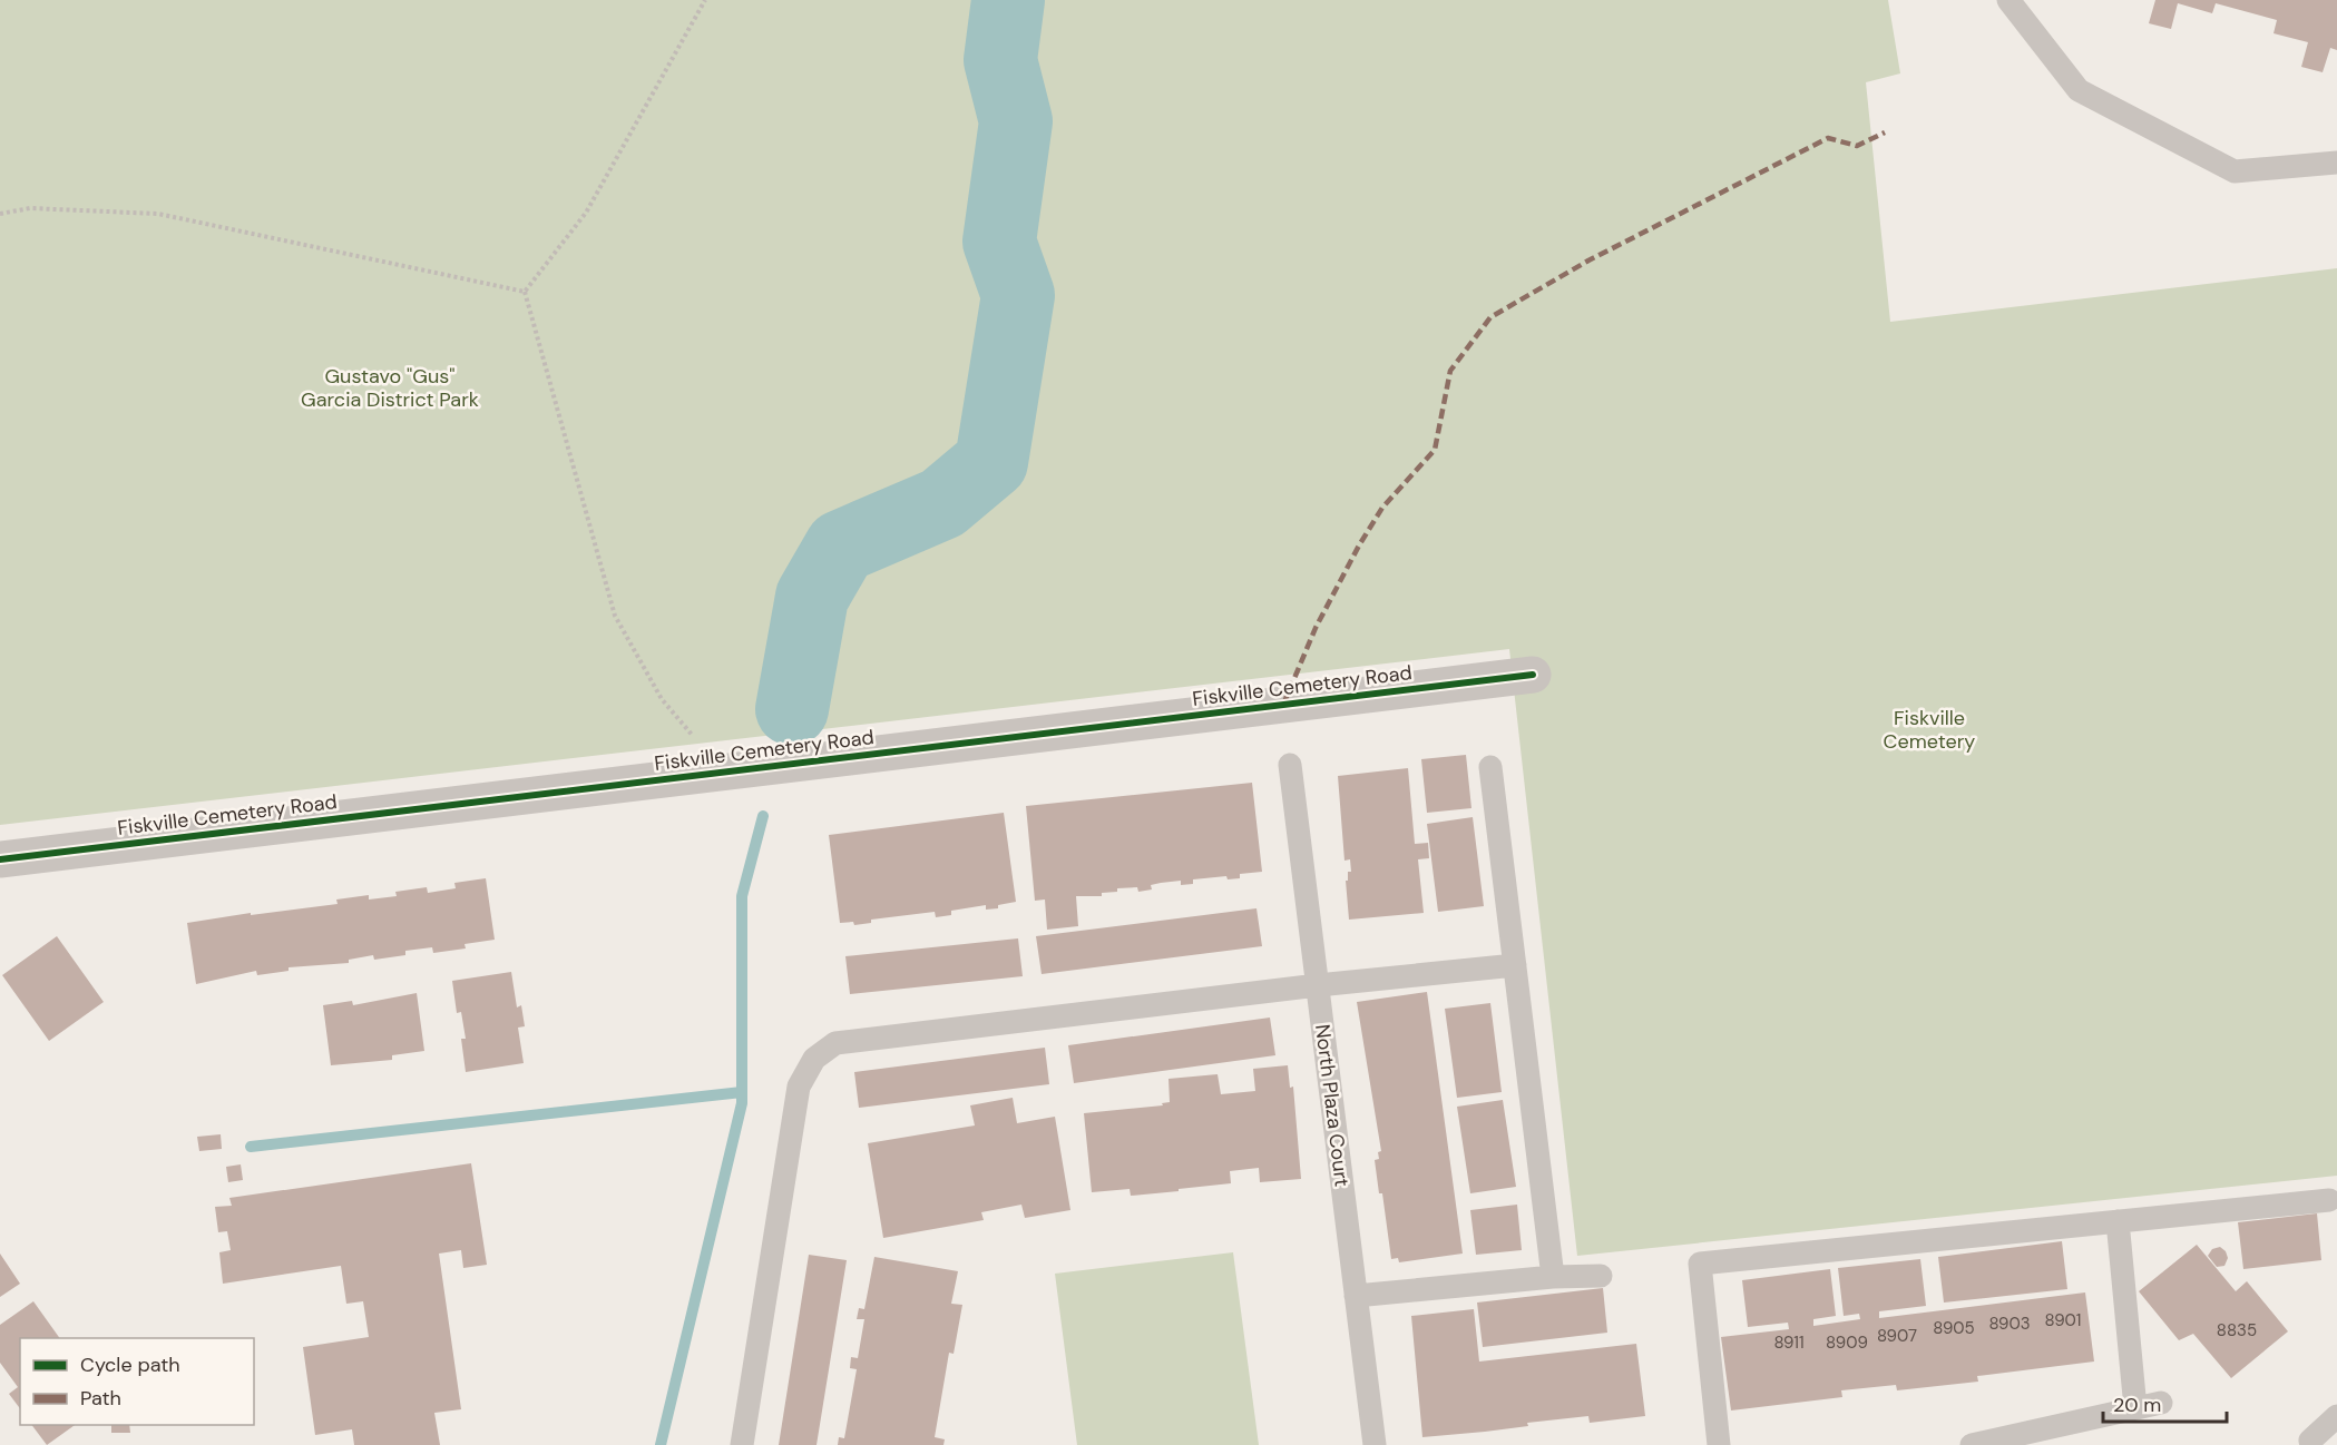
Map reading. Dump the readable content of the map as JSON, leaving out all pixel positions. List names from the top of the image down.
{
  "streets": {
    "street": ["Fiskville Cemetery Road"],
    "lane": ["North Plaza Court"]
  },
  "parks": ["Gustavo \"Gus\" Garcia District Park", "Fiskville Cemetery"],
  "house_numbers": [
    "8901",
    "8903",
    "8905",
    "8835",
    "8907",
    "8911",
    "8909"
  ],
  "legend": ["Cycle path", "Path"],
  "scale_bar": "20 m"
}
